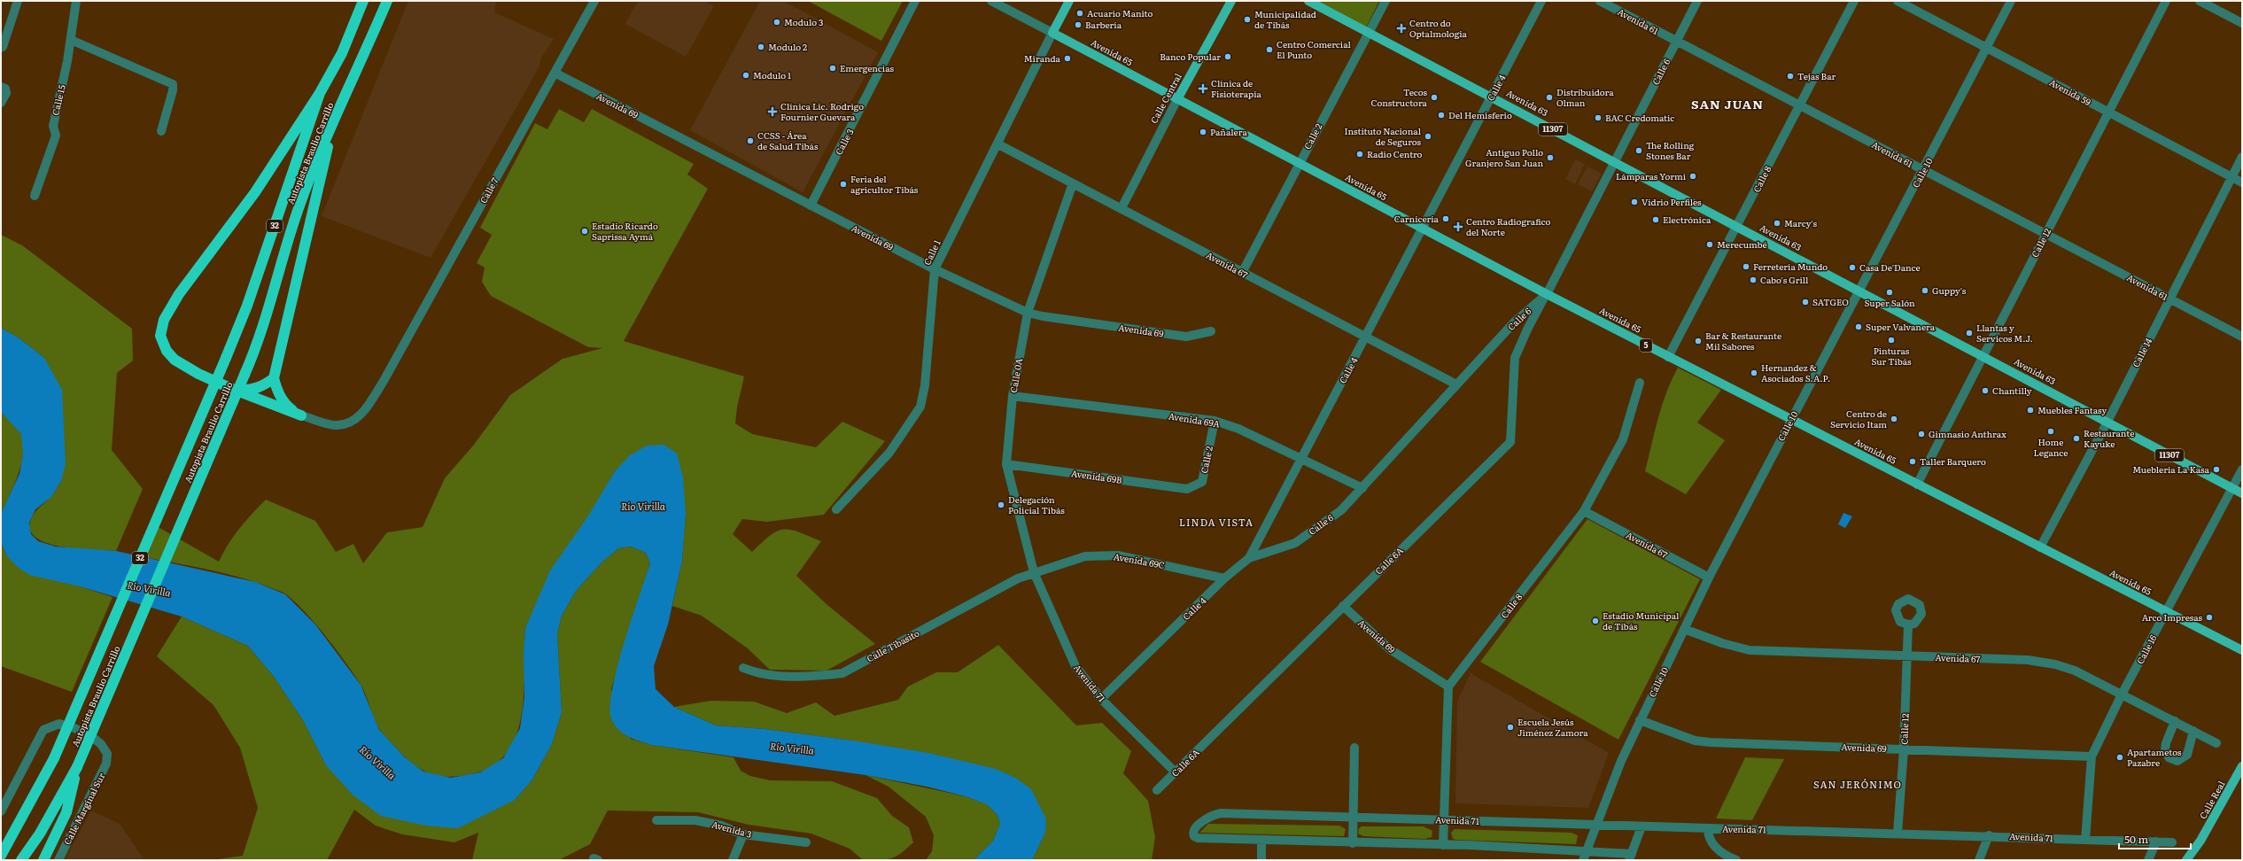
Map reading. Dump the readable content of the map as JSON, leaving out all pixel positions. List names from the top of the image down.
{
  "streets": {
    "highway": ["Autopista Braulio Carrillo", "32"],
    "main road": [
      "Avenida 65",
      "Calle Central",
      "Avenida 63",
      "11307",
      "Calle 1",
      "5",
      "Calle Real"
    ],
    "street": [
      "Avenida 61",
      "Calle 6",
      "Calle 4",
      "Avenida 59",
      "Calle 15",
      "Avenida 69",
      "Calle 2",
      "Calle 3",
      "Calle 10",
      "Calle 8",
      "Calle 7",
      "Calle 12",
      "Avenida 67",
      "Calle 14",
      "Calle 0A",
      "Avenida 69A",
      "Avenida 69B",
      "Avenida 69C",
      "Calle 6A",
      "Calle Tibasito",
      "Calle 16",
      "Avenida 71",
      "Calle Marginal Sur",
      "Avenida 3"
    ]
  },
  "crossings": [
    ["Avenida 61", "Calle 6"],
    ["Avenida 61", "Calle 10"],
    ["Avenida 61", "Calle 8"],
    ["Avenida 61", "Calle 12"],
    ["Avenida 61", "Calle 14"],
    ["Avenida 65", "Calle 6"],
    ["Avenida 65", "Calle 4"],
    ["Avenida 65", "Calle Central"],
    ["Avenida 65", "Calle 2"],
    ["Avenida 65", "Calle 10"],
    ["Avenida 65", "Calle 8"],
    ["Avenida 65", "Calle 12"],
    ["Avenida 65", "Calle 1"],
    ["Avenida 65", "Calle 14"],
    ["Avenida 65", "Calle 6A"],
    ["Avenida 65", "Calle 16"],
    ["Calle 6", "Calle 4"],
    ["Calle 6", "Avenida 63"],
    ["Calle 6", "Avenida 67"],
    ["Calle 6", "Avenida 69A"],
    ["Calle 6", "Calle 6A"],
    ["Calle 4", "Avenida 63"],
    ["Calle 4", "Avenida 67"],
    ["Calle 4", "Avenida 69A"],
    ["Calle 4", "Avenida 69C"],
    ["Calle 4", "Avenida 71"],
    ["Avenida 59", "Calle 10"],
    ["Avenida 59", "Calle 12"],
    ["Avenida 59", "Calle 14"],
    ["Calle Central", "Avenida 67"],
    ["Avenida 63", "Calle 2"],
    ["Avenida 63", "Calle 10"],
    ["Avenida 63", "Calle 8"],
    ["Avenida 63", "Calle 12"],
    ["Avenida 63", "Calle 14"],
    ["Avenida 63", "Calle 16"],
    ["Avenida 69", "Calle 3"],
    ["Avenida 69", "Calle 10"],
    ["Avenida 69", "Calle 8"],
    ["Avenida 69", "Calle 7"],
    ["Avenida 69", "Calle 12"],
    ["Avenida 69", "Calle 1"],
    ["Avenida 69", "Calle 0A"],
    ["Avenida 69", "Calle 6A"],
    ["Avenida 69", "Calle 16"],
    ["Calle 2", "Avenida 67"],
    ["Calle 2", "Avenida 69A"],
    ["Calle 2", "Avenida 69B"],
    ["Calle 10", "Avenida 67"],
    ["Calle 10", "Avenida 71"],
    ["Calle 8", "Avenida 67"],
    ["Calle 12", "Avenida 67"],
    ["Calle 12", "Avenida 71"],
    ["Calle 1", "Avenida 67"],
    ["Avenida 67", "Calle 0A"],
    ["Avenida 67", "Calle 16"],
    ["Calle 0A", "Avenida 69A"],
    ["Calle 0A", "Avenida 69B"],
    ["Calle 0A", "Avenida 69C"],
    ["Calle 0A", "Calle Tibasito"],
    ["Calle 0A", "Avenida 71"],
    ["Avenida 69C", "Calle Tibasito"],
    ["Avenida 69C", "Avenida 71"],
    ["Calle 6A", "Avenida 71"],
    ["Calle Tibasito", "Avenida 71"],
    ["Calle 16", "Avenida 71"]
  ],
  "districts": ["SAN JUAN", "LINDA VISTA", "SAN JERÓNIMO"],
  "water": ["Río Virilla"],
  "places": {
    "other": [
      "Acuario Manito",
      "Municipalidad de Tibás",
      "Modulo 3",
      "Barbería",
      "Modulo 2",
      "Centro Comercial El Punto",
      "Banco Popular",
      "Miranda",
      "Emergencias",
      "Modulo 1",
      "Tejas Bar",
      "Tecos Constructora",
      "Distribuidora Olman",
      "Del Hemisferio",
      "BAC Credomatic",
      "Pañalera",
      "Instituto Nacional de Seguros",
      "CCSS - Área de Salud Tibás",
      "The Rolling Stones Bar",
      "Radio Centro",
      "Antiguo Pollo Granjero San Juan",
      "Lámparas Yormi",
      "Feria del agricultor Tibás",
      "Vidrio Perfiles",
      "Carnicería",
      "Electrónica",
      "Marcy's",
      "Estadio Ricardo Saprissa Aymá",
      "Merecumbé",
      "Ferretería Mundo",
      "Casa De'Dance",
      "Cabo's Grill",
      "Guppy's",
      "Super Salón",
      "SATGEO",
      "Super Valvanera",
      "Llantas y Servicos M.J.",
      "Pinturas Sur Tibás",
      "Bar & Restaurante Mil Sabores",
      "Hernandez & Asociados S.A.P.",
      "Chantilly",
      "Muebles Fantasy",
      "Centro de Servicio Itam",
      "Home Legance",
      "Gimnasio Anthrax",
      "Restaurante Kayuke",
      "Taller Barquero",
      "Muebleria La Kasa",
      "Delegación Policial Tibás",
      "Arco Impresas",
      "Estadio Municipal de Tibás",
      "Escuela Jesús Jiménez Zamora",
      "Apartametos Pazabre"
    ],
    "health": [
      "Centro do Optalmologia",
      "Clínica de Fisioterapia",
      "Clínica Lic. Rodrigo Fournier Guevara",
      "Centro Radiografico del Norte"
    ]
  },
  "scale_bar": "50 m"
}
